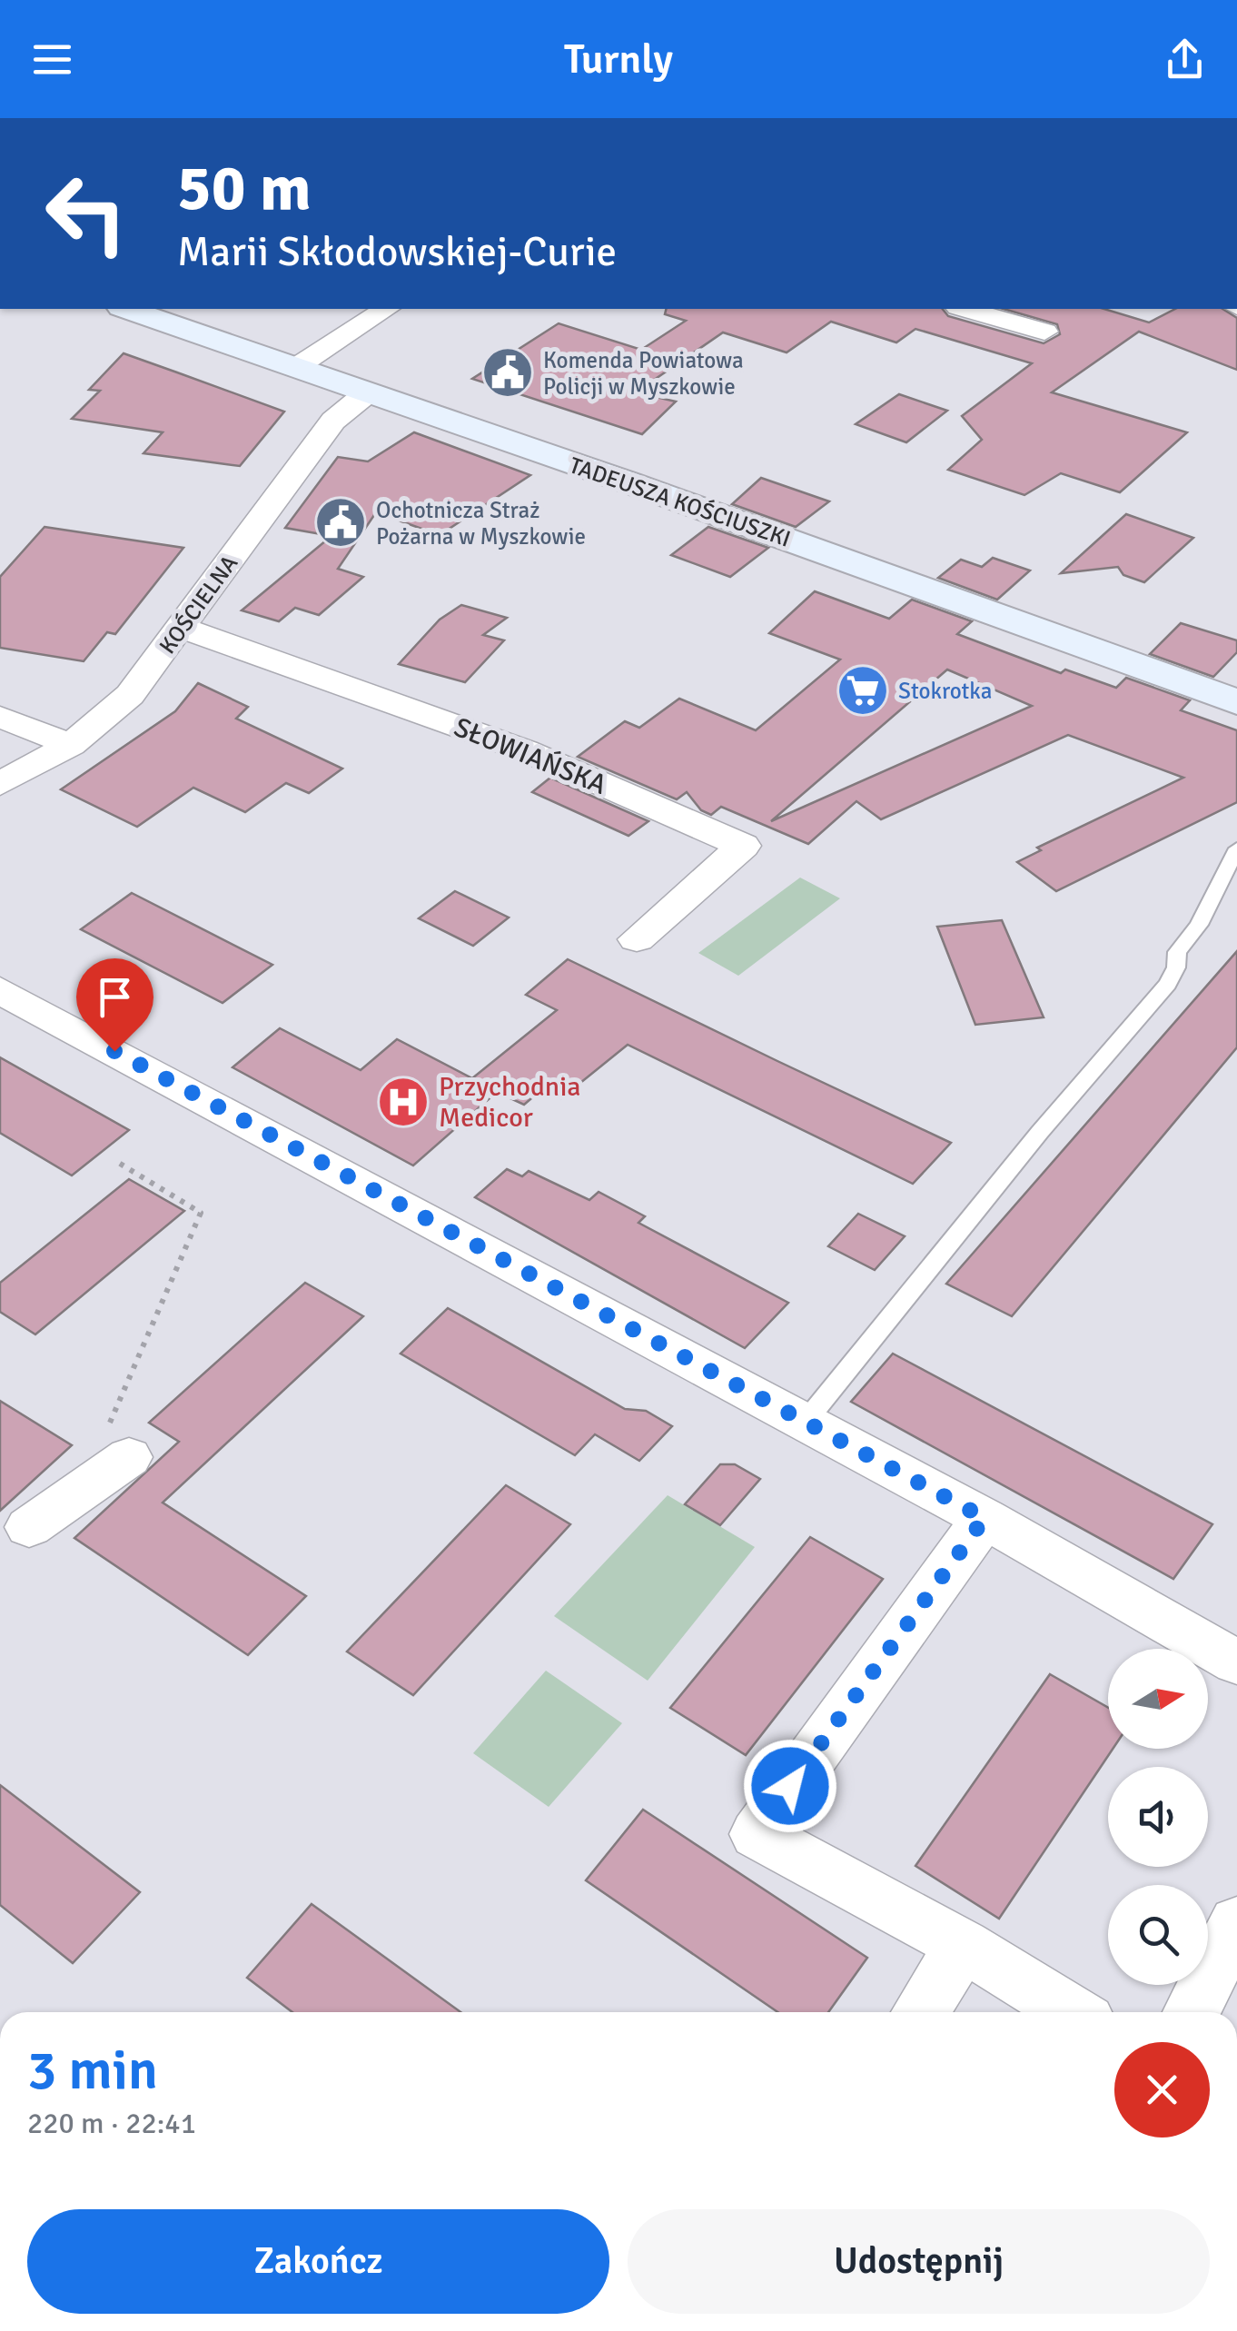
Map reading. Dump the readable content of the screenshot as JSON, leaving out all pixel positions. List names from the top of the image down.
{
  "streets": {
    "main road": ["TADEUSZA KOŚCIUSZKI"],
    "street": ["KOŚCIELNA", "SŁOWIAŃSKA"]
  },
  "crossings": [
    ["TADEUSZA KOŚCIUSZKI", "KOŚCIELNA"],
    ["KOŚCIELNA", "SŁOWIAŃSKA"]
  ],
  "places": {
    "public building": ["Komenda Powiatowa Policji w Myszkowie", "Ochotnicza Straż Pożarna w Myszkowie"],
    "supermarket": ["Stokrotka"],
    "hospital": ["Przychodnia Medicor"]
  },
  "north": "right",
  "page": {
    "header": "Turnly",
    "turn": ["50 m", "Marii Skłodowskiej-Curie"],
    "heading": ["3 min", "220 m · 22:41"],
    "buttons": ["Zakończ", "Udostępnij"]
  }
}
